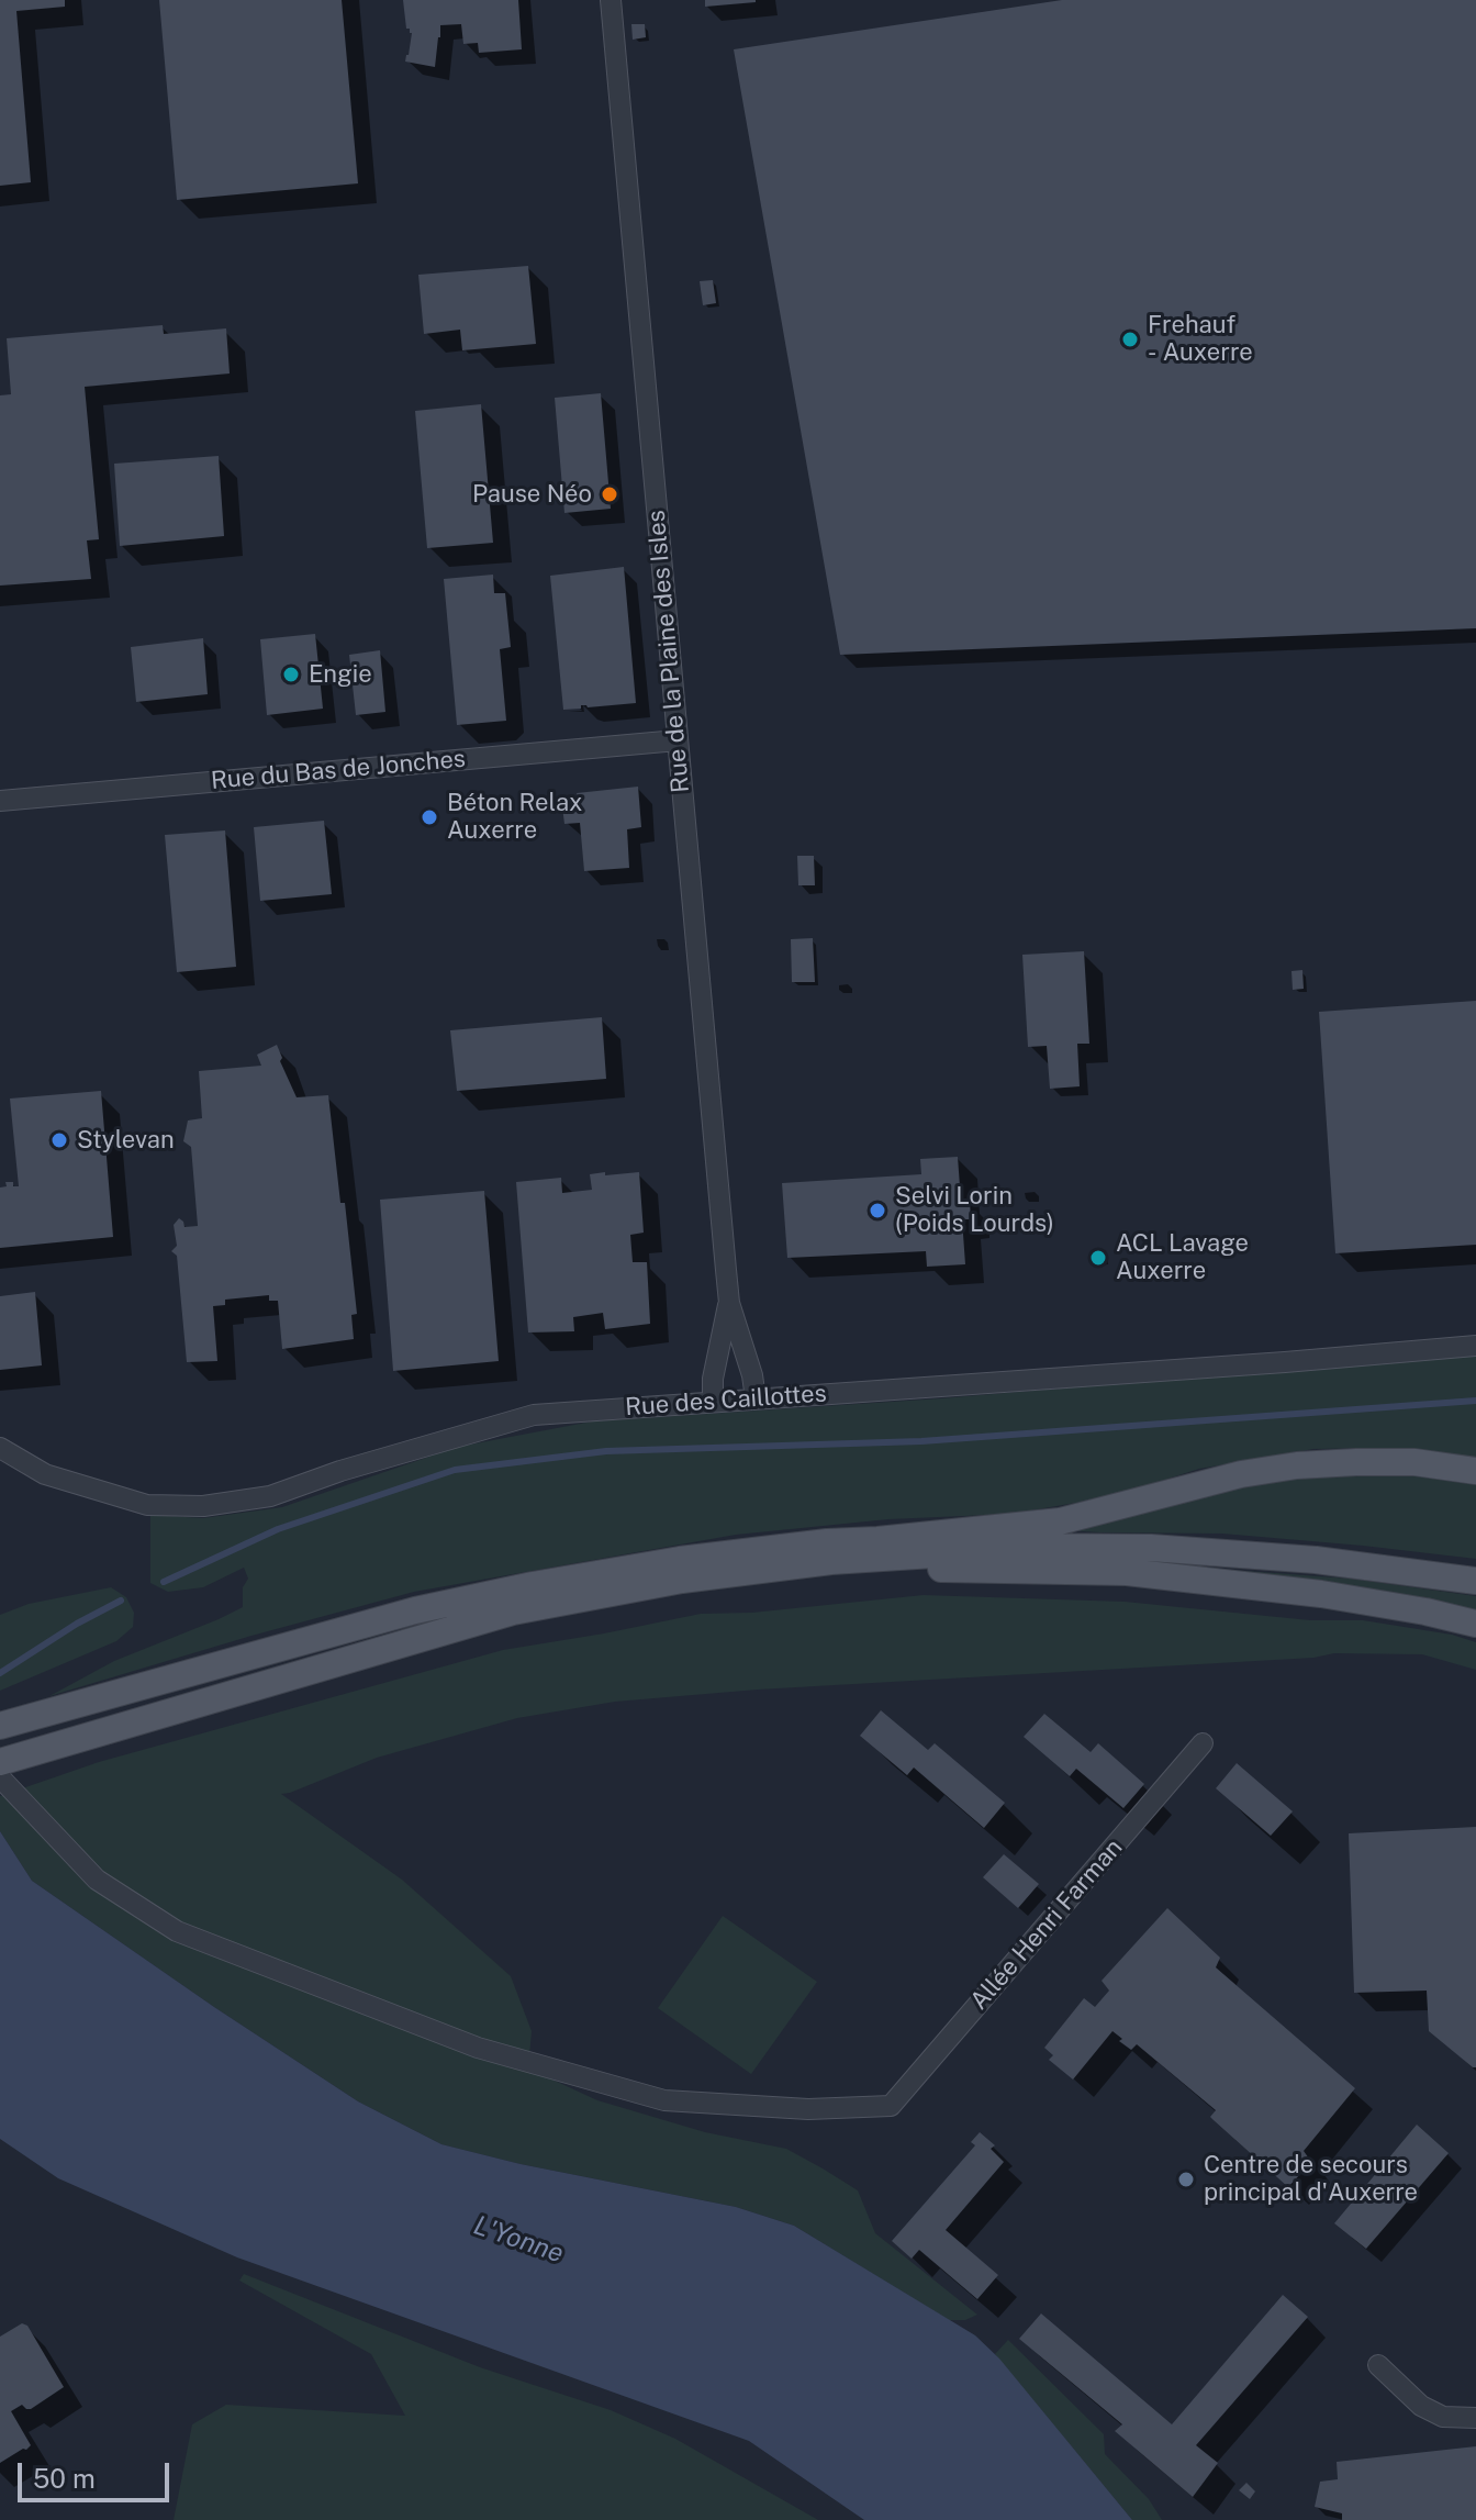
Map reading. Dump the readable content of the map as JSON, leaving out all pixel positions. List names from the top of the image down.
{
  "streets": {
    "street": [
      "Rue de la Plaine des Isles",
      "Rue du Bas de Jonches",
      "Rue des Caillottes",
      "Allée Henri Farman"
    ]
  },
  "crossings": [
    ["Rue de la Plaine des Isles", "Rue du Bas de Jonches"],
    ["Rue de la Plaine des Isles", "Rue des Caillottes"]
  ],
  "water": ["L'Yonne"],
  "places": [
    "Frehauf - Auxerre",
    "Pause Néo",
    "Engie",
    "Béton Relax Auxerre",
    "Stylevan",
    "Selvi Lorin (Poids Lourds)",
    "ACL Lavage Auxerre",
    "Centre de secours principal d'Auxerre"
  ],
  "scale_bar": "50 m"
}
